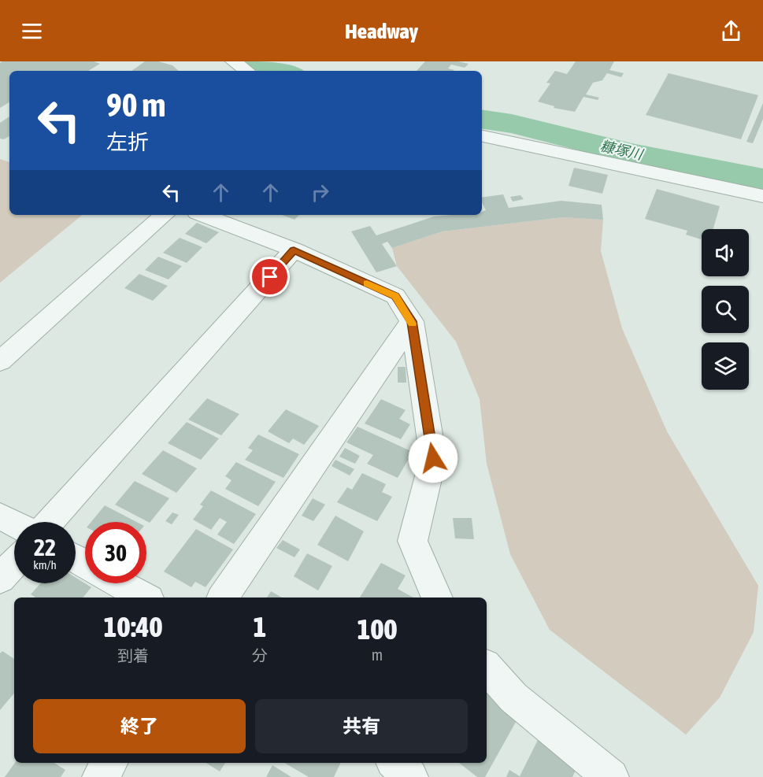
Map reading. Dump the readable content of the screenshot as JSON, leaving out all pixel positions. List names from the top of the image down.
{
  "water": ["糠塚川"],
  "page": {
    "header": "Headway",
    "turn": ["90 m", "左折"],
    "speed": "22 km/h",
    "limit": "30",
    "eta": [
      "10:40",
      "到着",
      "1",
      "分",
      "100",
      "m"
    ],
    "buttons": ["終了", "共有"]
  }
}
